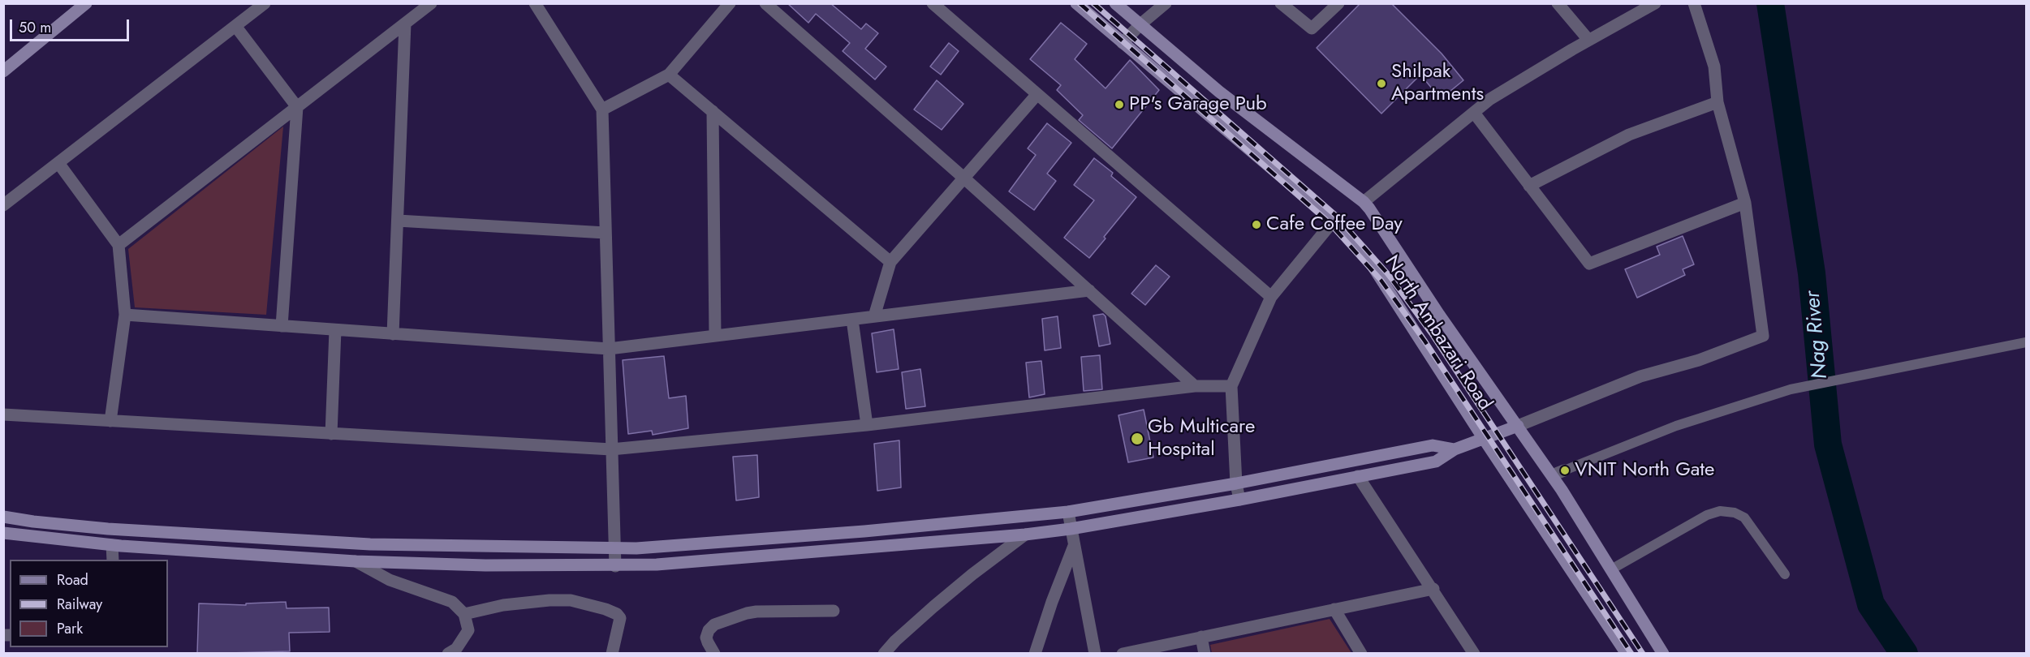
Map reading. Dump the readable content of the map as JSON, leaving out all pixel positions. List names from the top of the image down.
{
  "streets": {
    "street": ["North Ambazari Road"]
  },
  "water": ["Nag River"],
  "places": [
    "Shilpak Apartments",
    "PP's Garage Pub",
    "Cafe Coffee Day",
    "Gb Multicare Hospital",
    "VNIT North Gate"
  ],
  "legend": ["Road", "Railway", "Park"],
  "scale_bar": "50 m"
}
